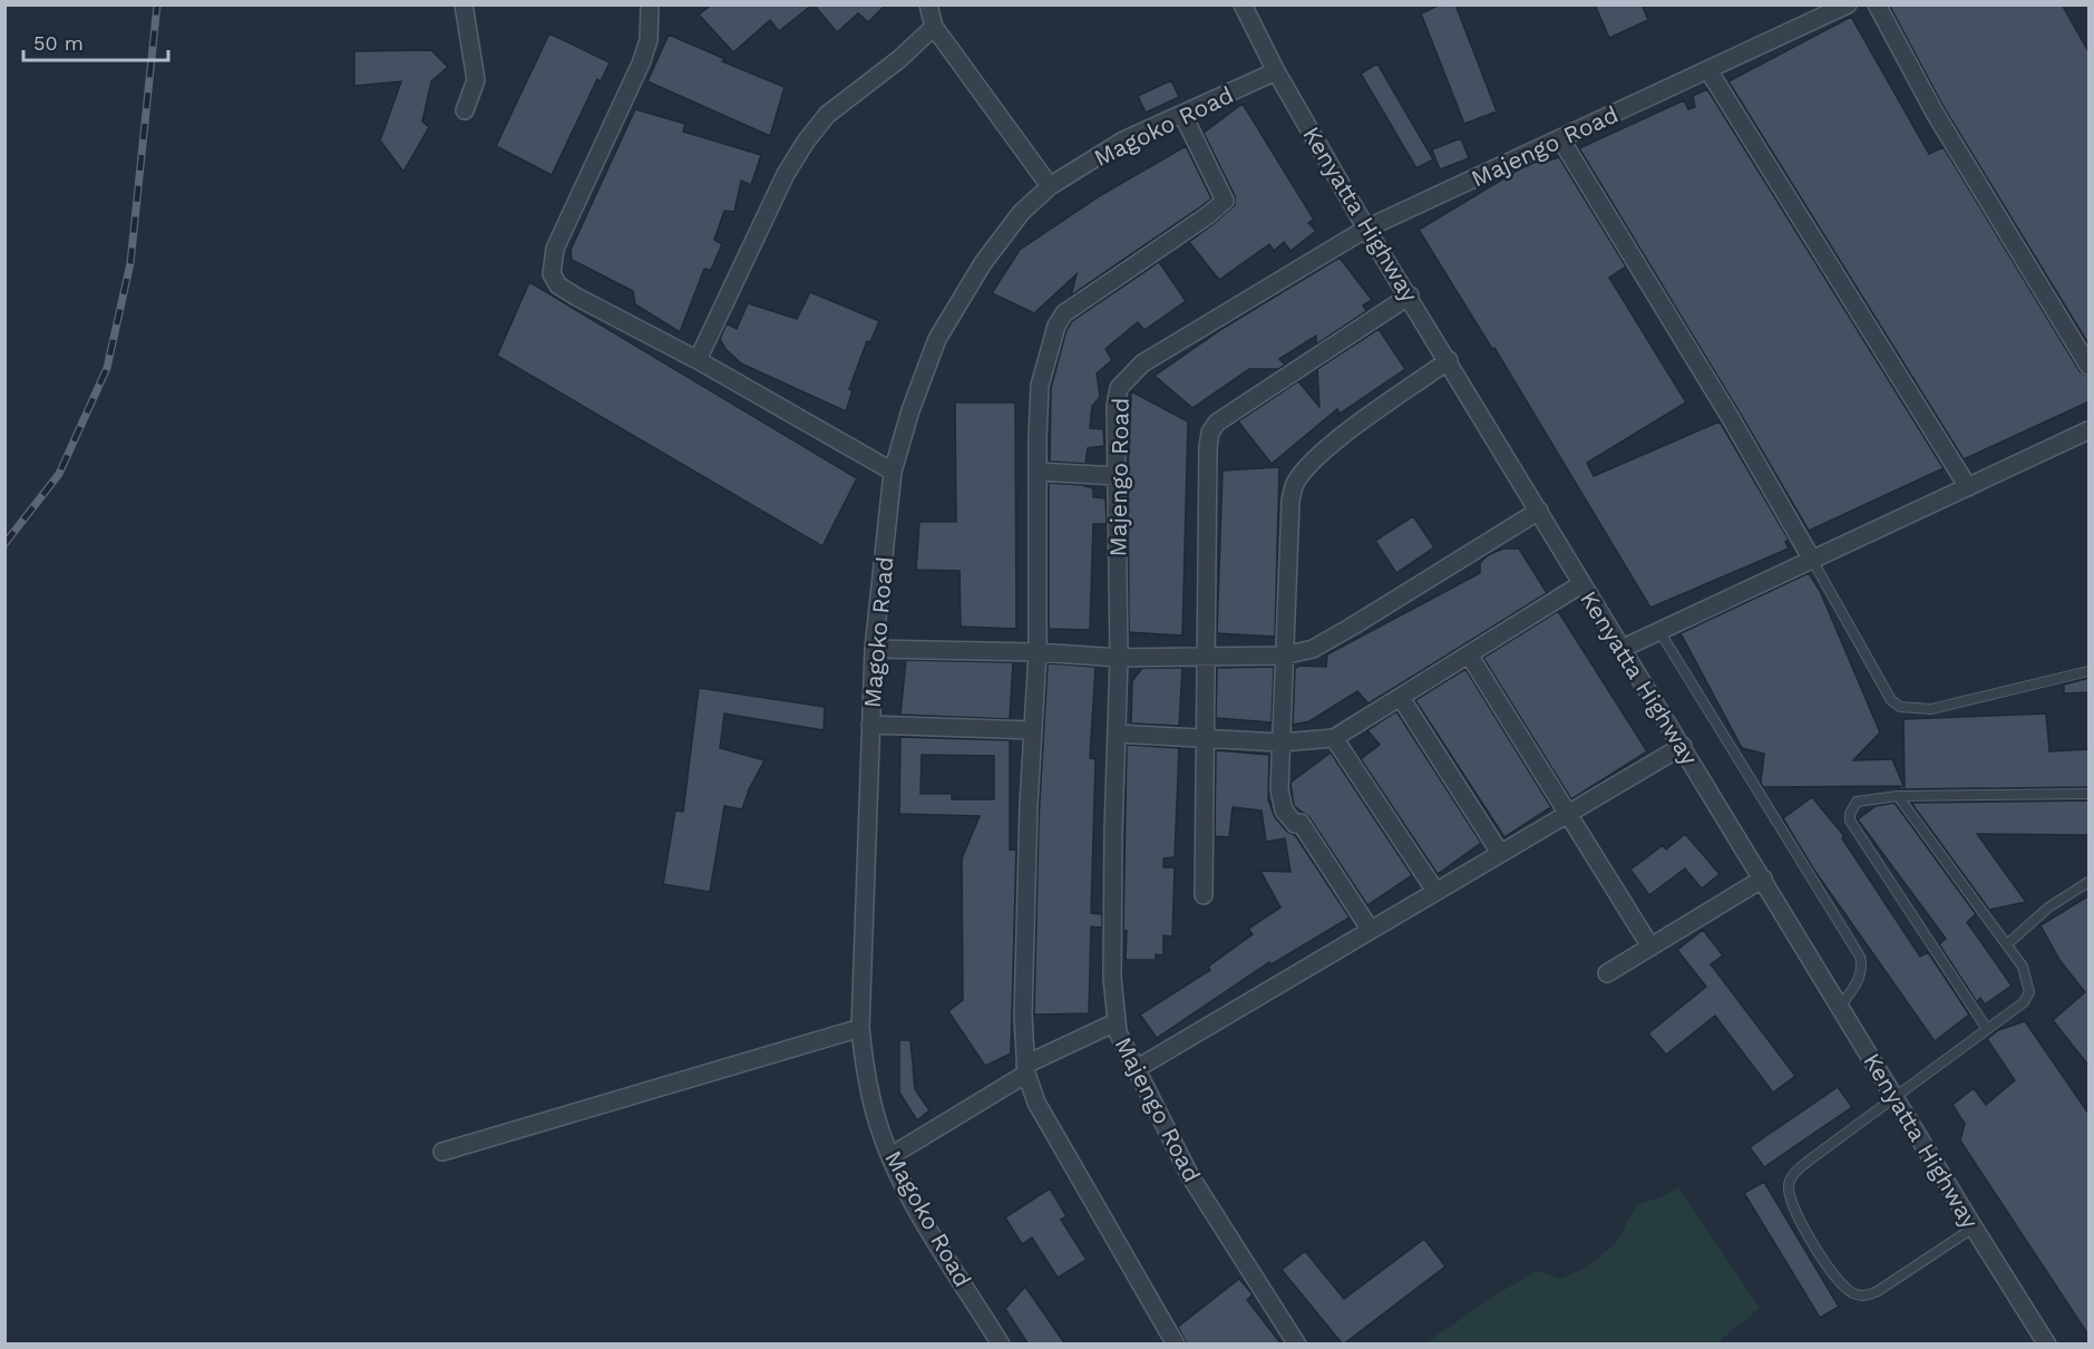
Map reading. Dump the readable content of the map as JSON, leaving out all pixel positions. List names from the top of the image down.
{
  "streets": {
    "street": ["Magoko Road", "Majengo Road", "Kenyatta Highway"]
  },
  "crossings": [
    ["Magoko Road", "Kenyatta Highway"],
    ["Majengo Road", "Kenyatta Highway"]
  ],
  "scale_bar": "50 m"
}
